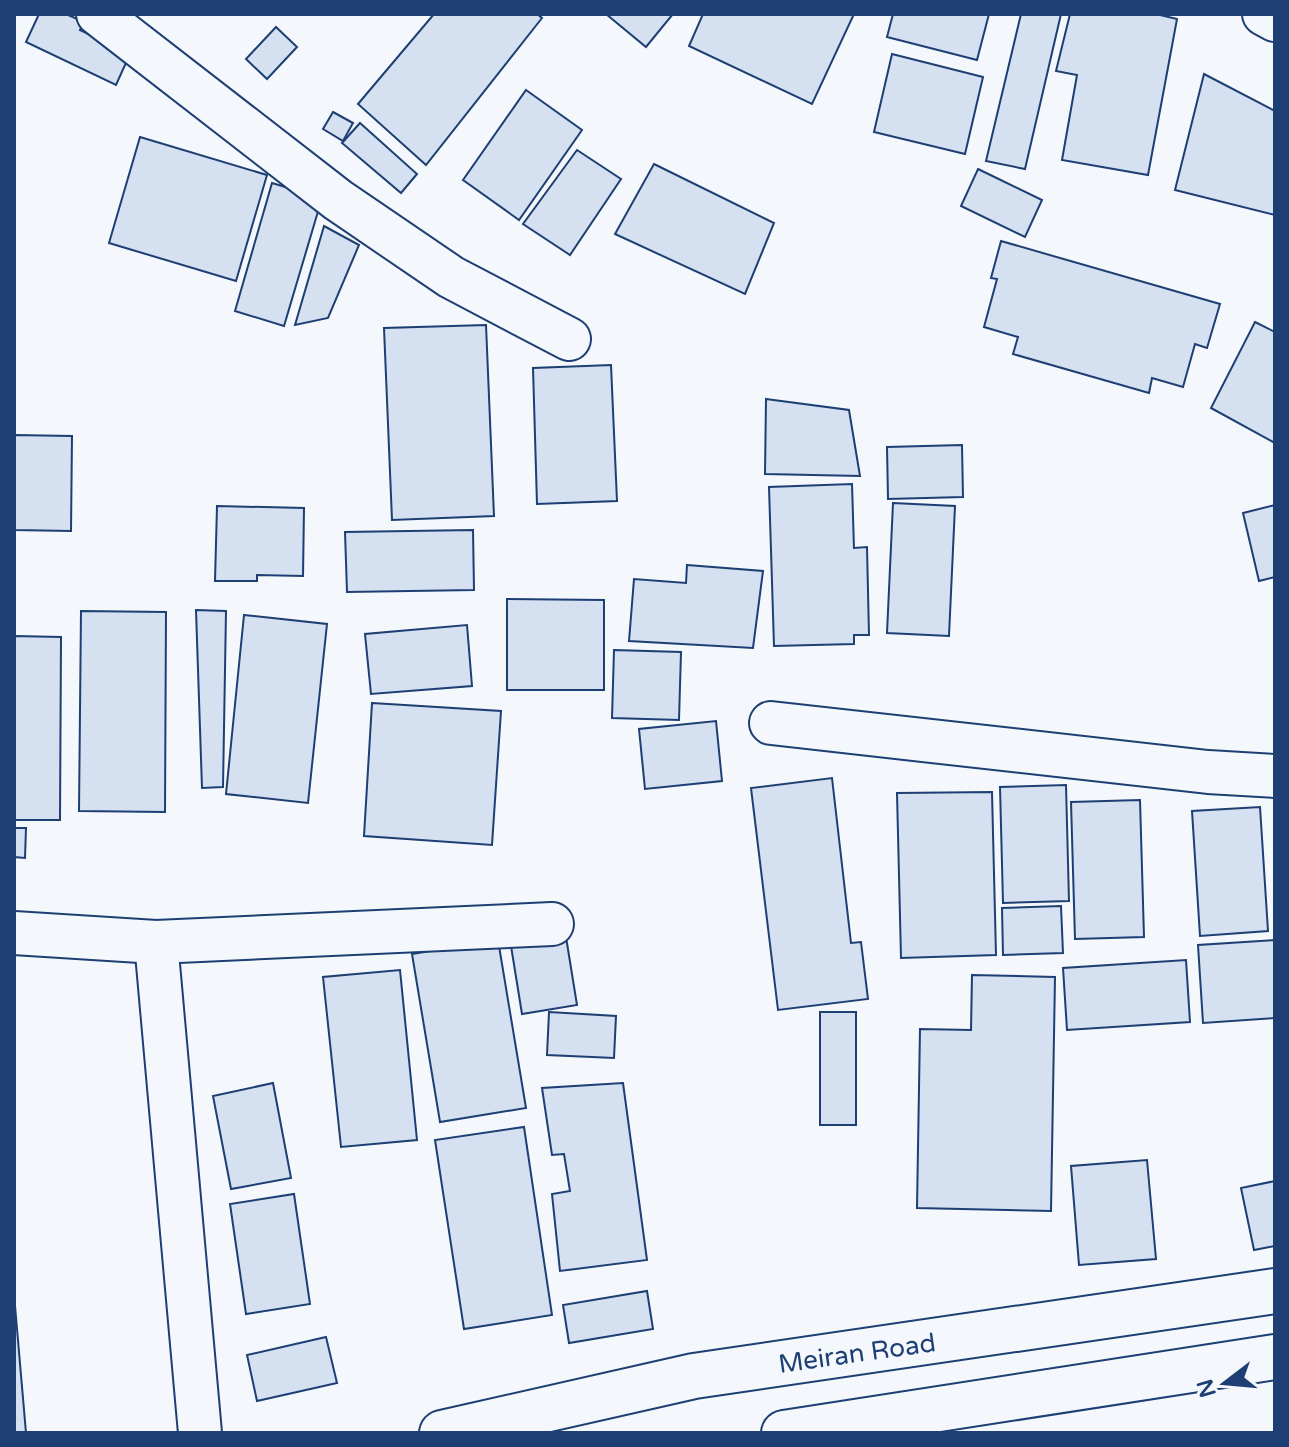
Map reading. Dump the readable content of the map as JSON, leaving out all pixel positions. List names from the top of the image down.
{
  "streets": {
    "main road": ["Meiran Road"]
  },
  "north": "left"
}
